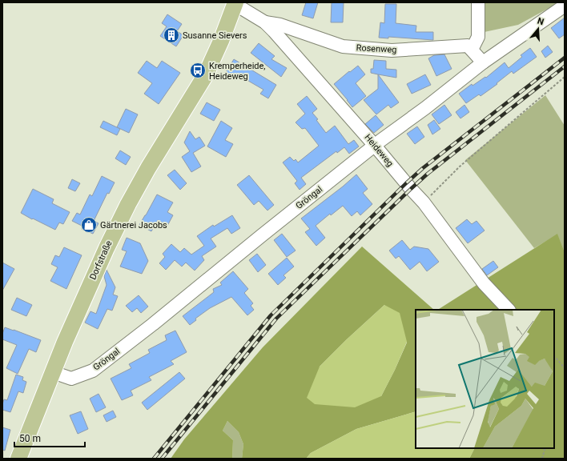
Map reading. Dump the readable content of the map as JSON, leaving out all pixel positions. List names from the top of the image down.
{
  "streets": {
    "main road": ["Dorfstraße"],
    "street": ["Rosenweg", "Heideweg", "Gröngal"]
  },
  "crossings": [
    ["Rosenweg", "Heideweg"],
    ["Heideweg", "Gröngal"],
    ["Heideweg", "Dorfstraße"],
    ["Gröngal", "Dorfstraße"]
  ],
  "places": {
    "building": ["Susanne Sievers"],
    "bus stop": ["Kremperheide, Heideweg"],
    "shop": ["Gärtnerei Jacobs"]
  },
  "scale_bar": "50 m",
  "north": "top"
}
